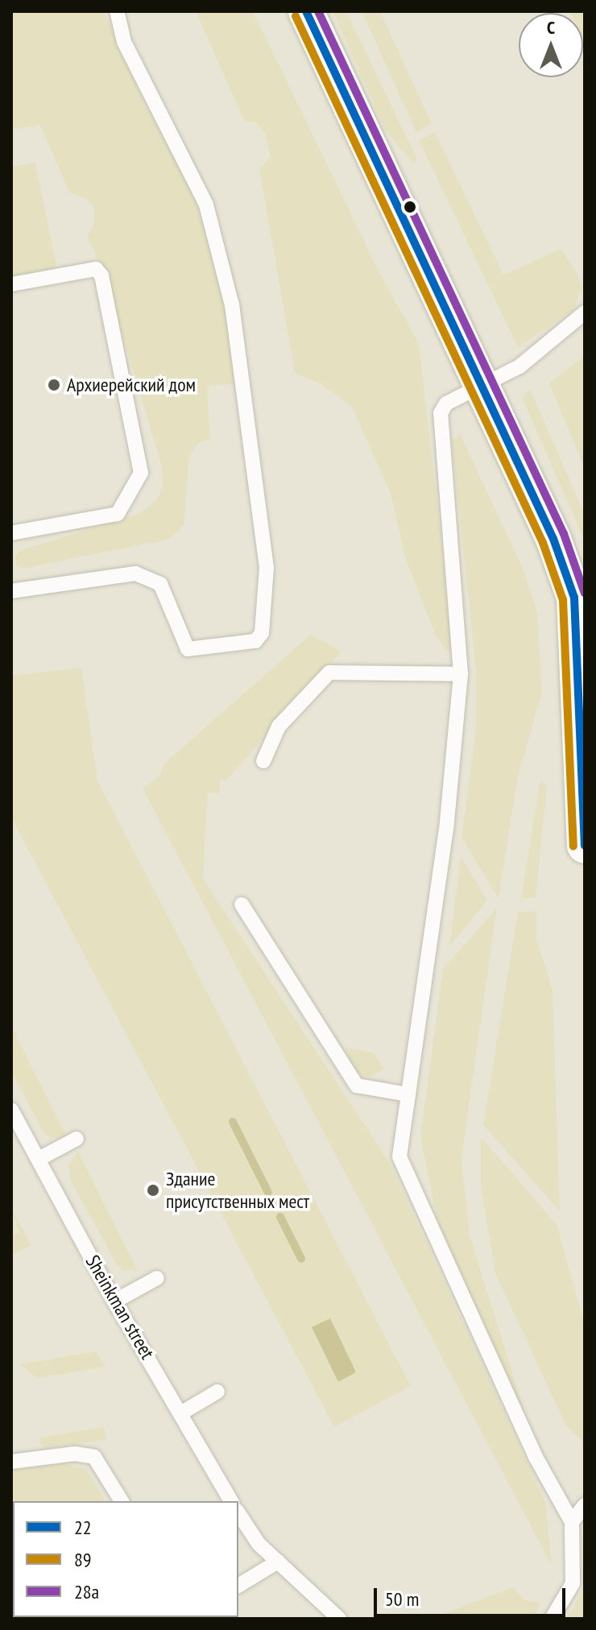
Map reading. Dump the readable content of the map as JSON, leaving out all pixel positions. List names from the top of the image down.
{
  "streets": {
    "lane": ["Sheinkman street"]
  },
  "places": ["Архиерейский дом", "Здание присутственных мест"],
  "lines": ["transit line 22", "transit line 28a", "transit line 89"],
  "legend": ["22", "89", "28a"],
  "scale_bar": "50 m",
  "north": "top"
}
